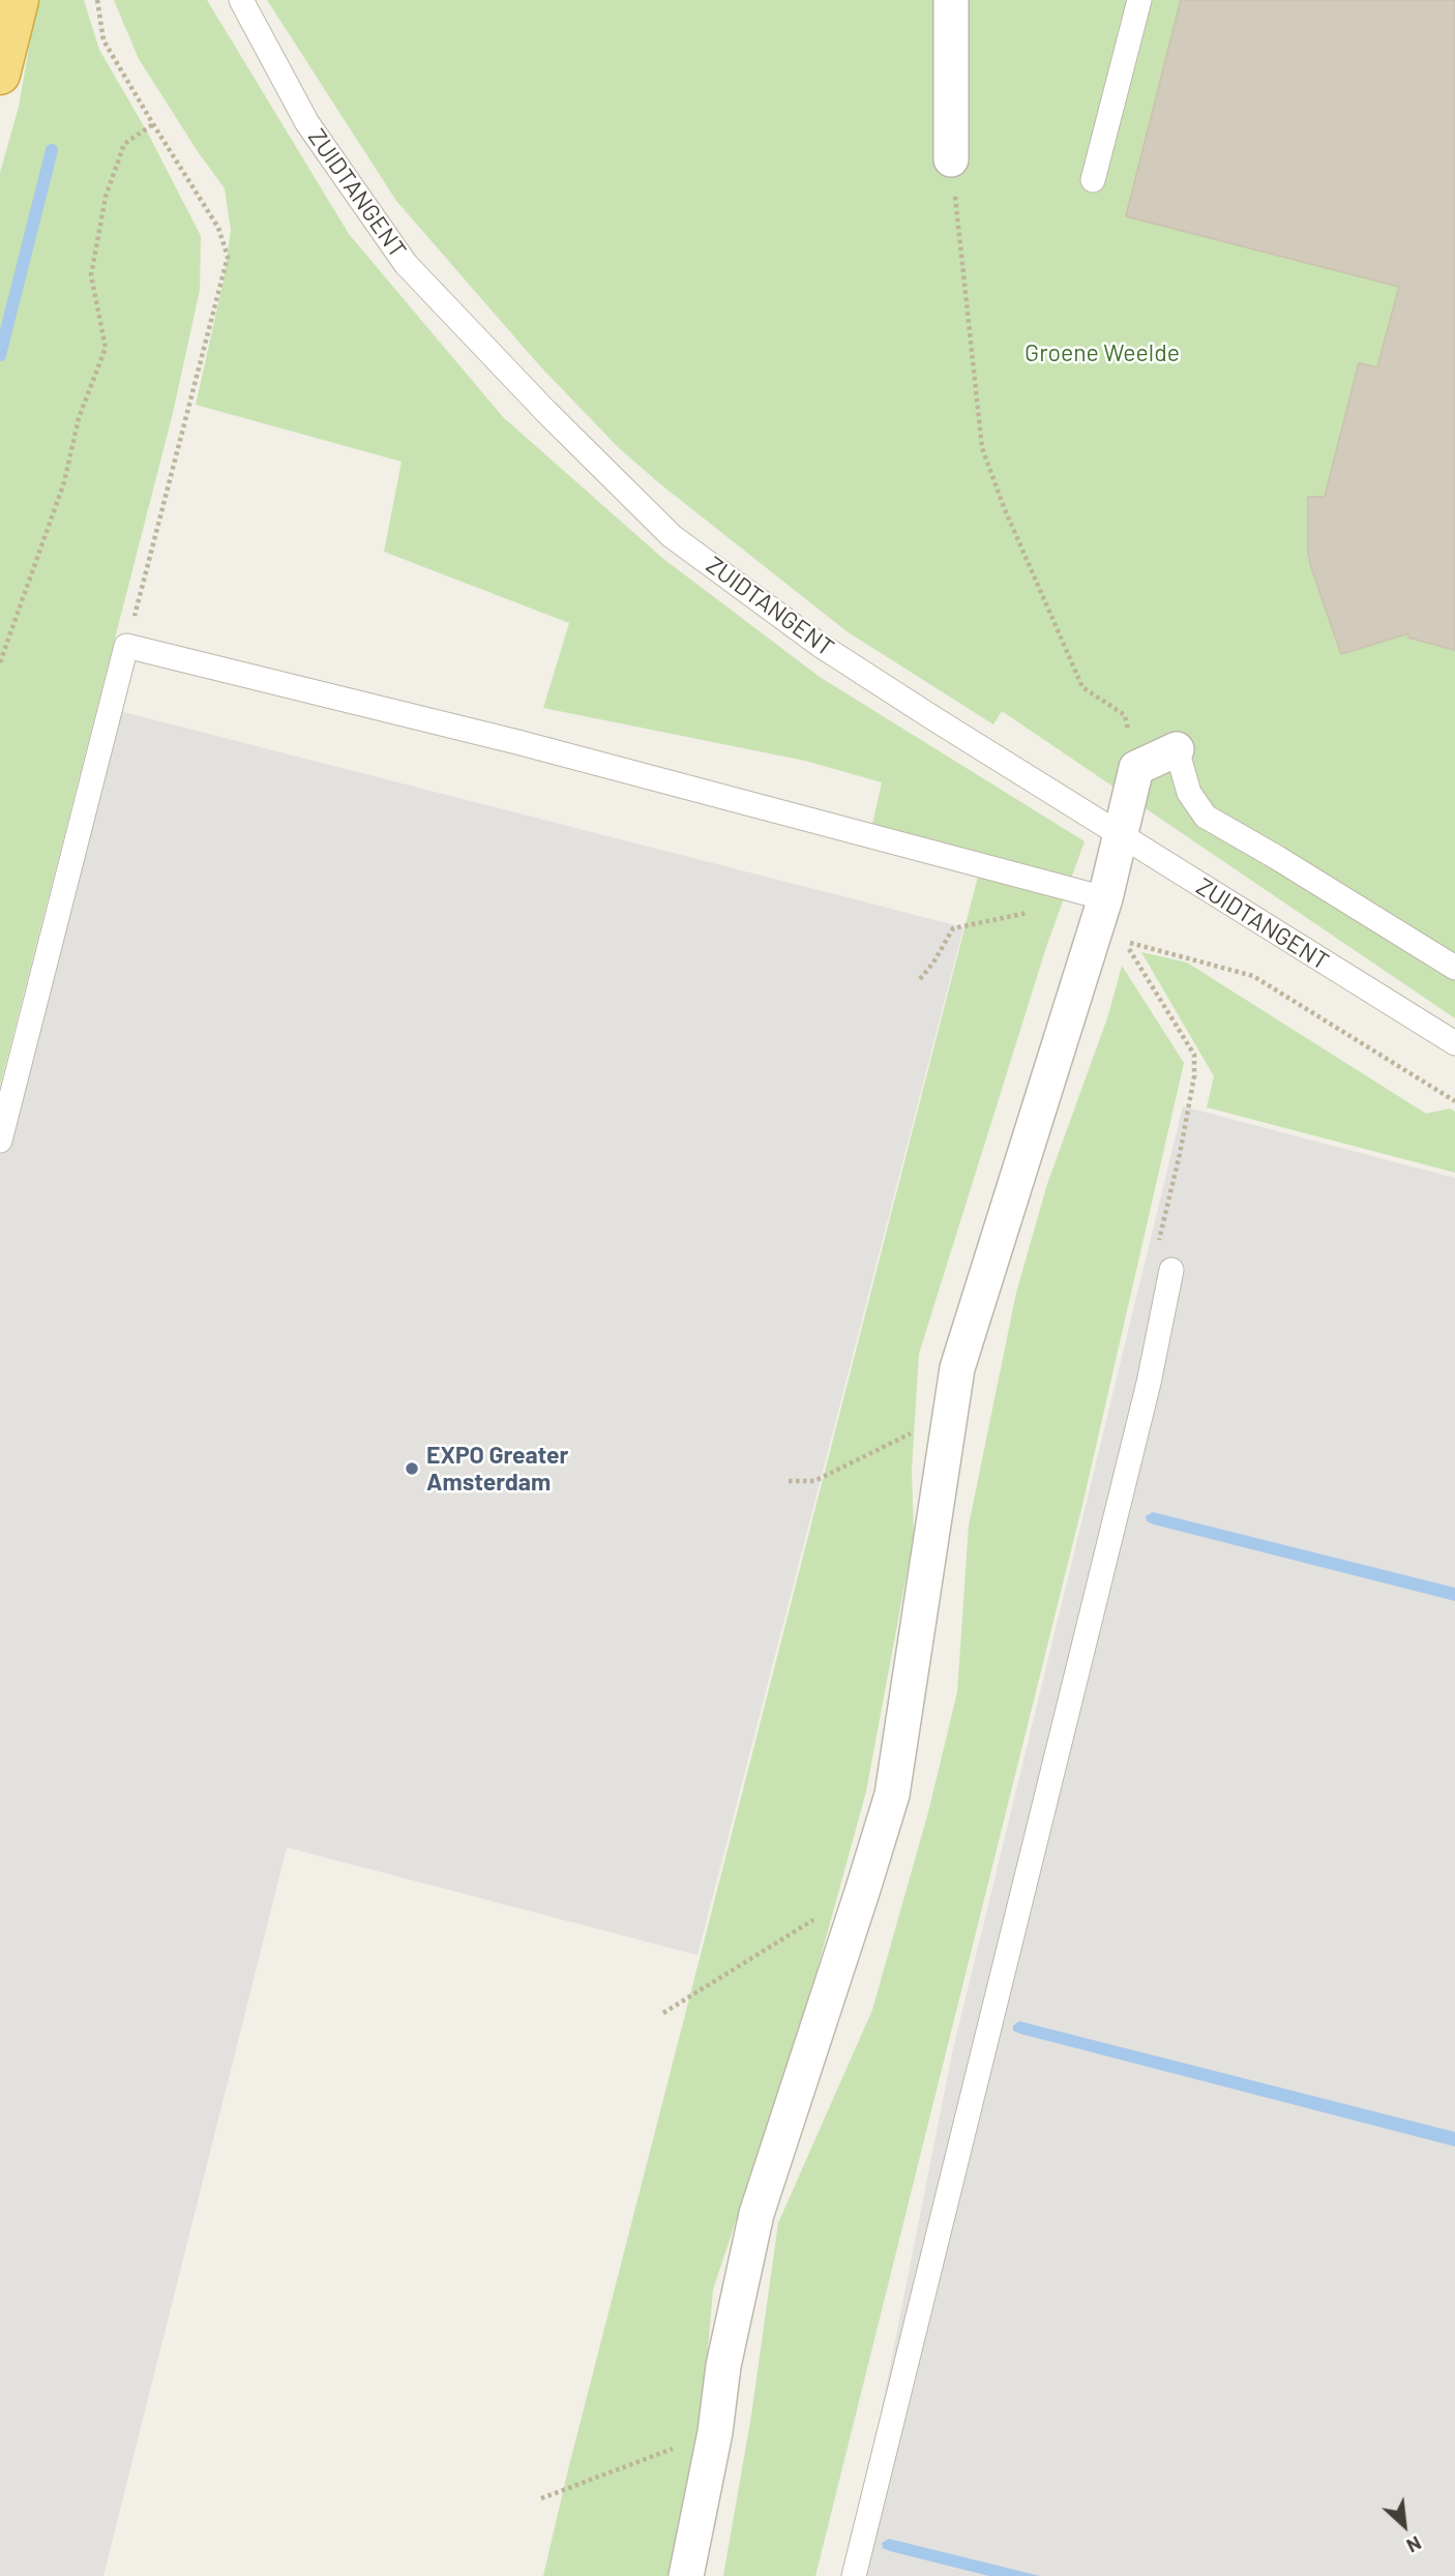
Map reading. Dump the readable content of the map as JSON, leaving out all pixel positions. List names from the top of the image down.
{
  "streets": {
    "lane": ["ZUIDTANGENT"]
  },
  "parks": ["Groene Weelde"],
  "places": ["EXPO Greater Amsterdam"],
  "north": "bottom right"
}
